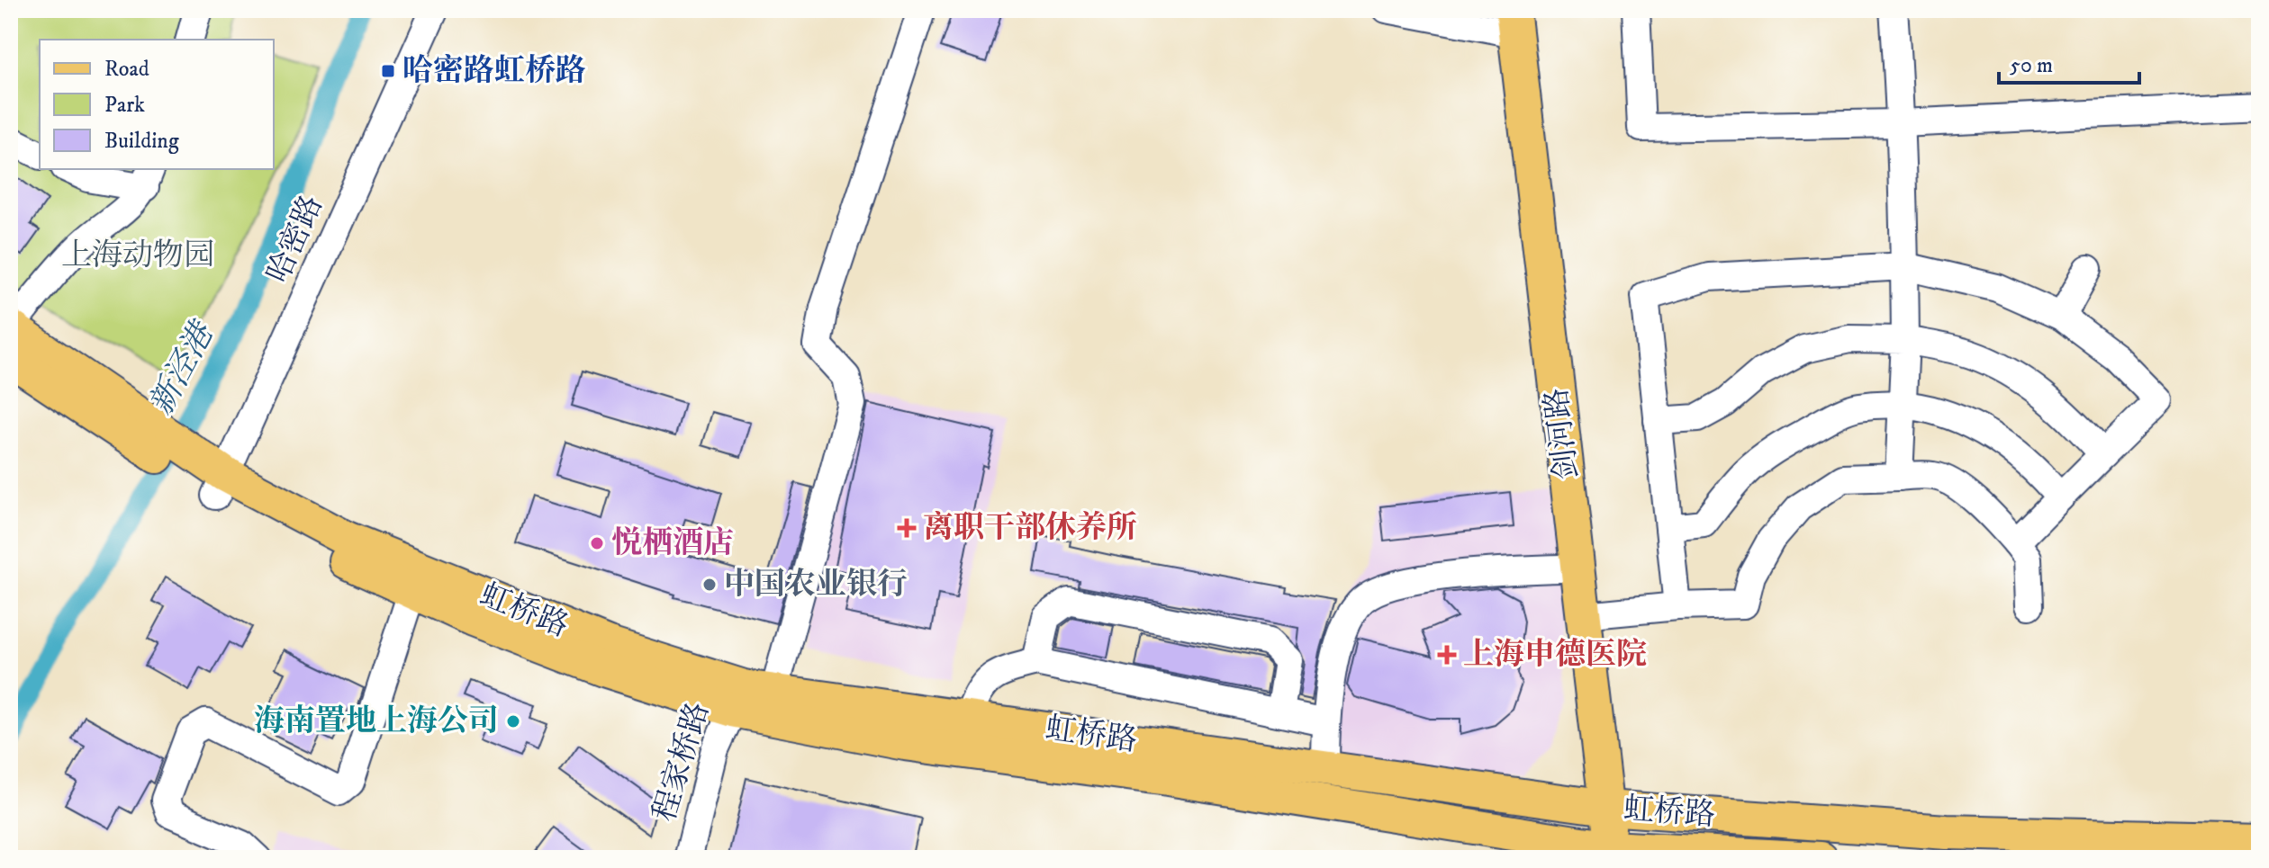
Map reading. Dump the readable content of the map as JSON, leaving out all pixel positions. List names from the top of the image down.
{
  "streets": {
    "main road": ["剑河路", "虹桥路"],
    "street": ["哈密路", "程家桥路"]
  },
  "crossings": [
    ["哈密路", "虹桥路"],
    ["剑河路", "虹桥路"],
    ["虹桥路", "程家桥路"]
  ],
  "water": ["新泾港"],
  "parks": ["上海动物园"],
  "places": {
    "transit": ["哈密路虹桥路"],
    "health": ["离职干部休养所", "上海申德医院"],
    "other": ["悦栖酒店", "中国农业银行", "海南置地上海公司"]
  },
  "legend": ["Road", "Park", "Building"],
  "scale_bar": "50 m"
}
